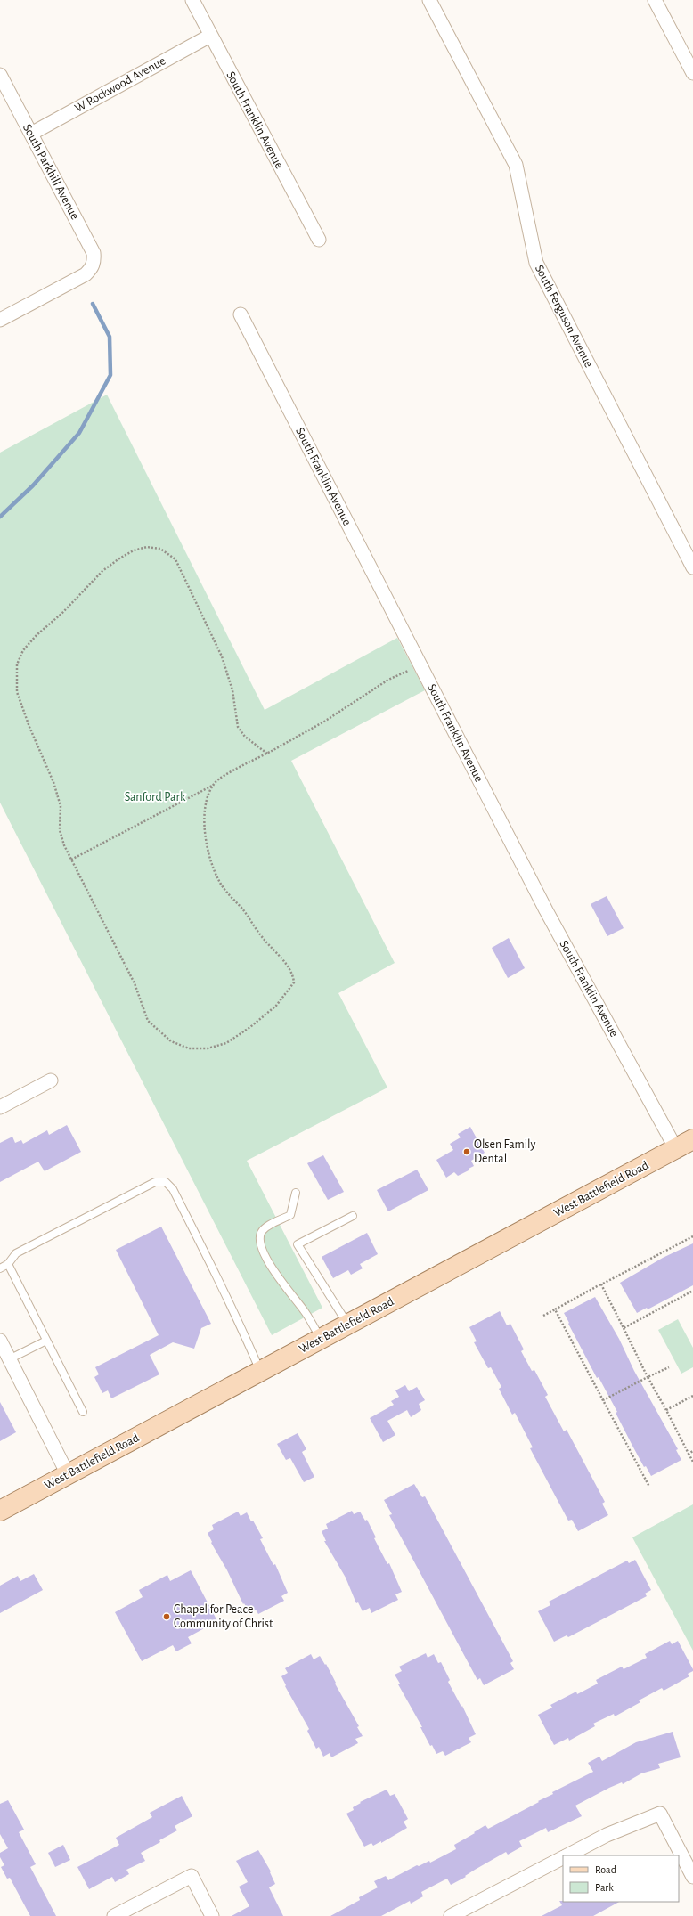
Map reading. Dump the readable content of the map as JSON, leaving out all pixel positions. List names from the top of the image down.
{
  "streets": {
    "main road": ["West Battlefield Road"],
    "street": [
      "W Rockwood Avenue",
      "South Franklin Avenue",
      "South Parkhill Avenue",
      "South Ferguson Avenue"
    ]
  },
  "crossings": [
    ["W Rockwood Avenue", "South Franklin Avenue"],
    ["W Rockwood Avenue", "South Parkhill Avenue"],
    ["South Franklin Avenue", "West Battlefield Road"]
  ],
  "parks": ["Sanford Park"],
  "places": ["Olsen Family Dental", "Chapel for Peace Community of Christ"],
  "legend": ["Road", "Park"]
}
